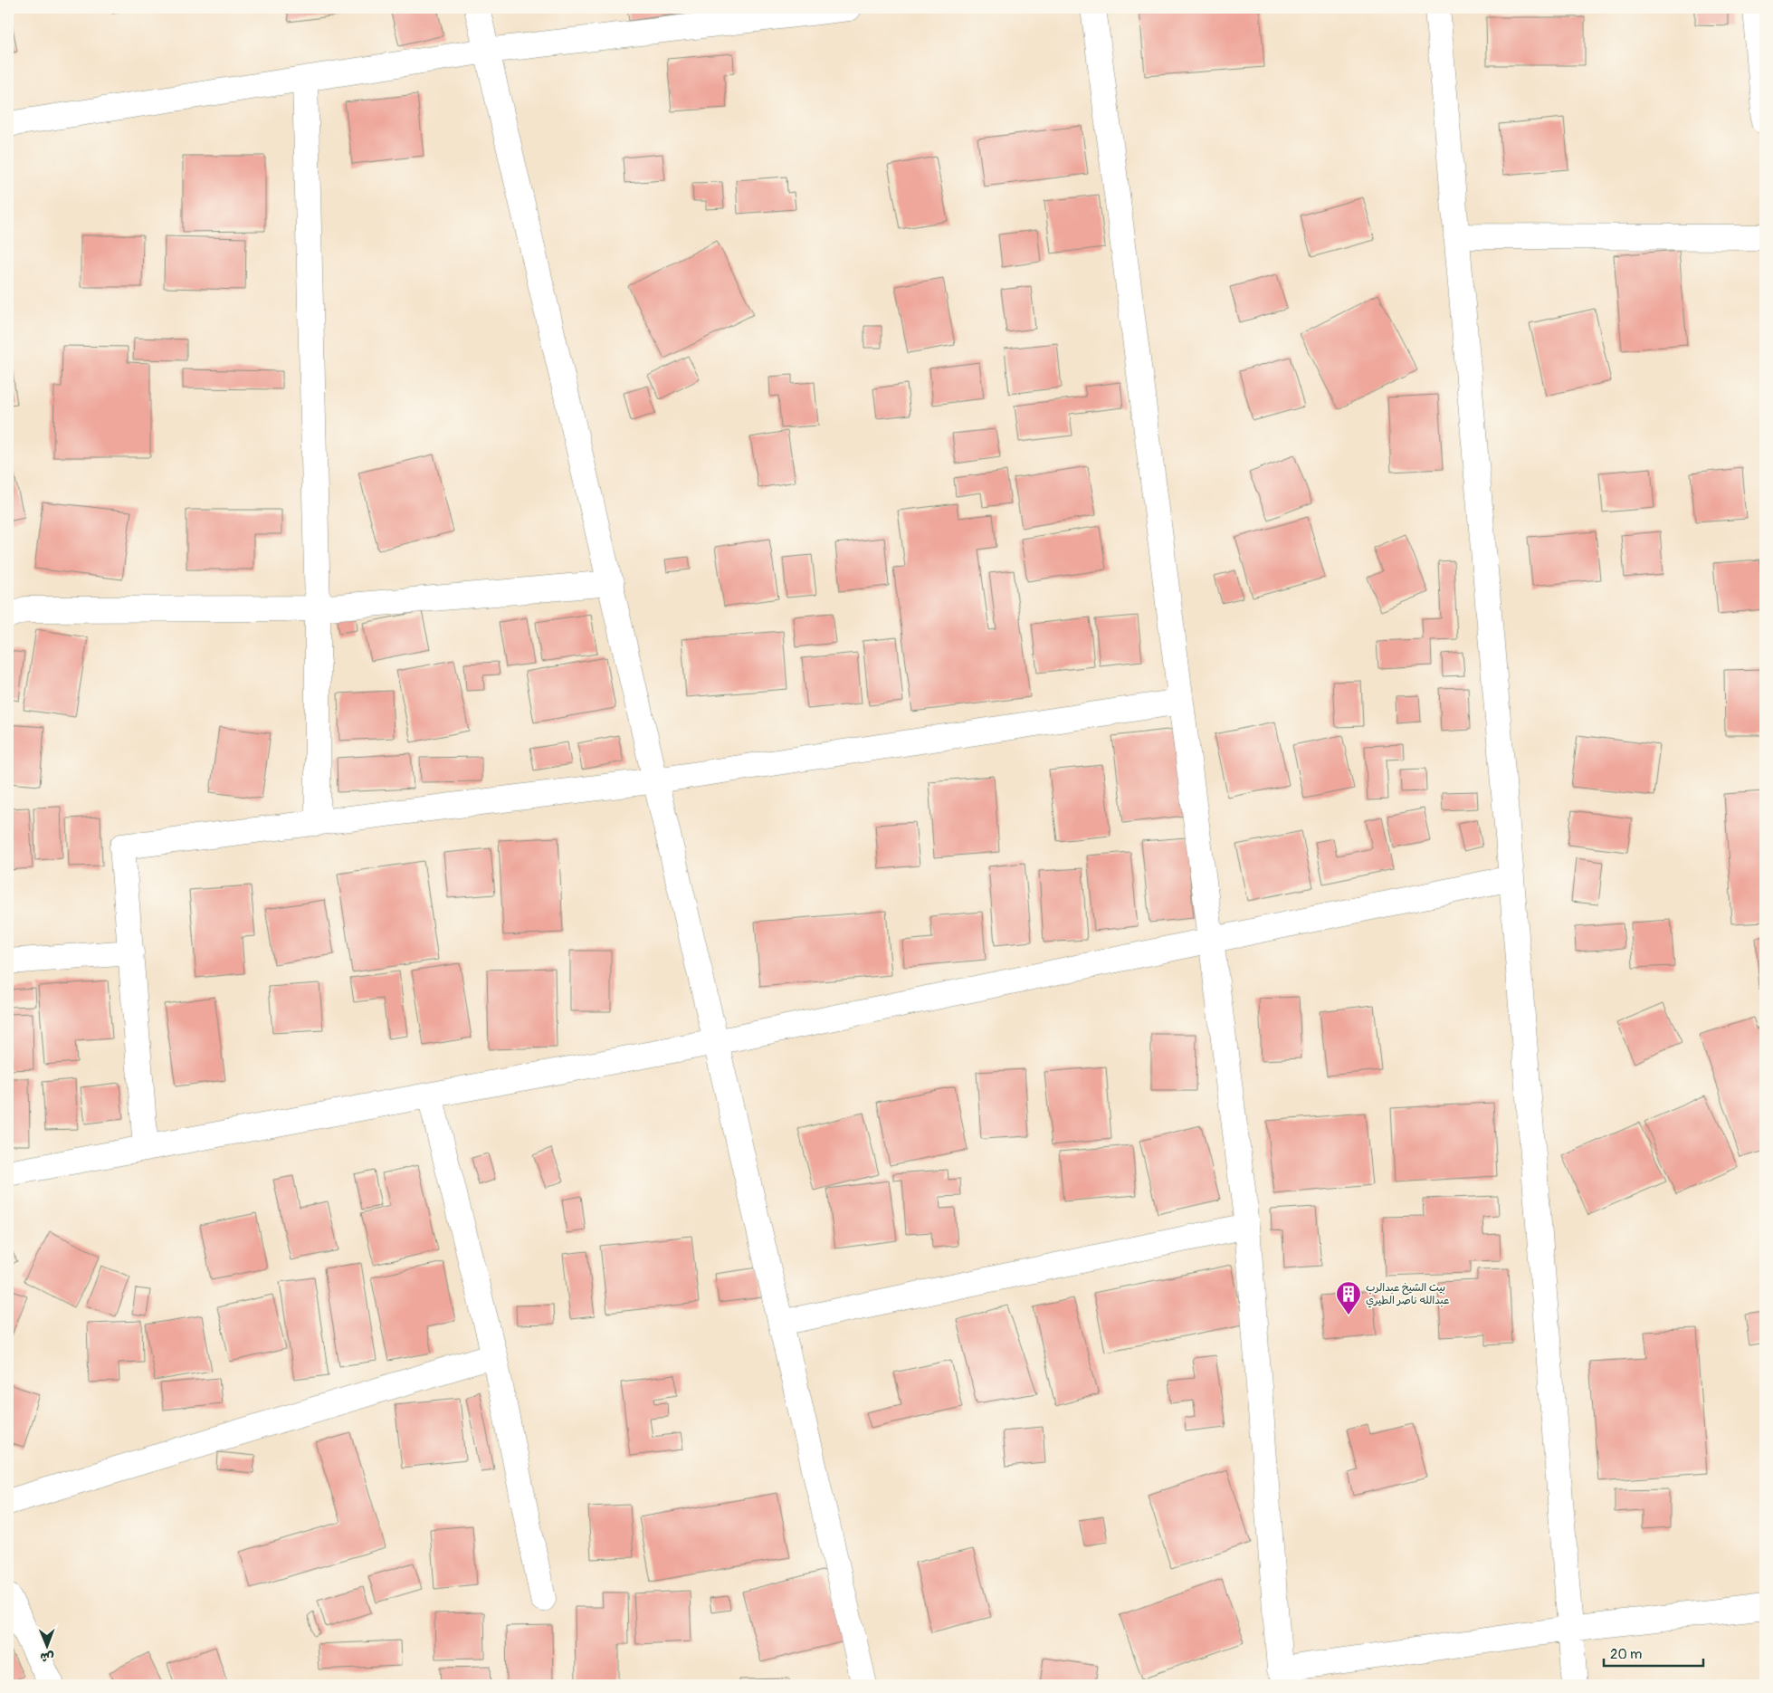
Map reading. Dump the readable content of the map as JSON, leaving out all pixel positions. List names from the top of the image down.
{
  "places": {
    "building": ["بيت الشيخ عبدالرب عبدالله ناصر الطيري"]
  },
  "scale_bar": "20 m",
  "north": "bottom"
}
